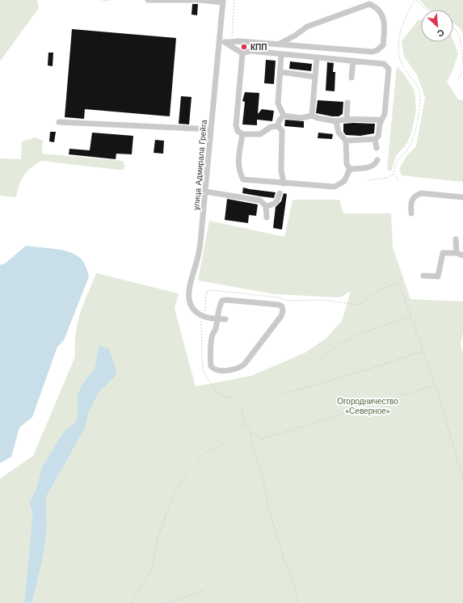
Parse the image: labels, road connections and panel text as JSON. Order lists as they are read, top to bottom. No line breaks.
{"streets":{"street":["улица Адмирала Грейга"]},"parks":["Огородничество «Северное»"],"places":["КПП"],"north":"bottom right"}
